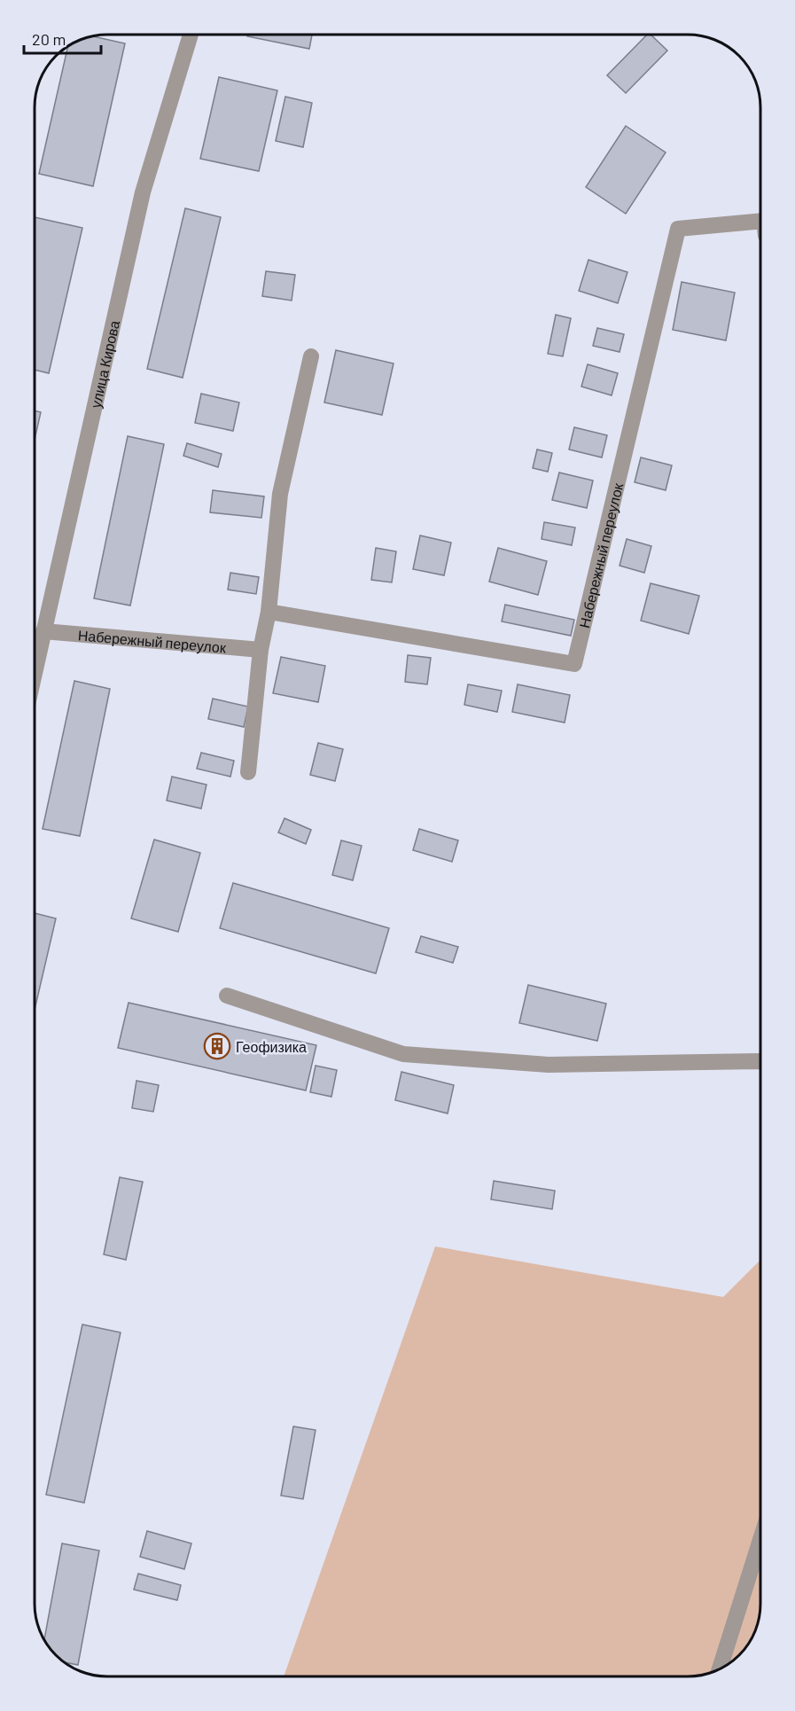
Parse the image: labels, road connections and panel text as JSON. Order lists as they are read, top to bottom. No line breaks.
{"streets":{"street":["улица Кирова","Набережный переулок"]},"crossings":[["улица Кирова","Набережный переулок"]],"places":{"building":["Геофизика"]},"scale_bar":"20 m"}
